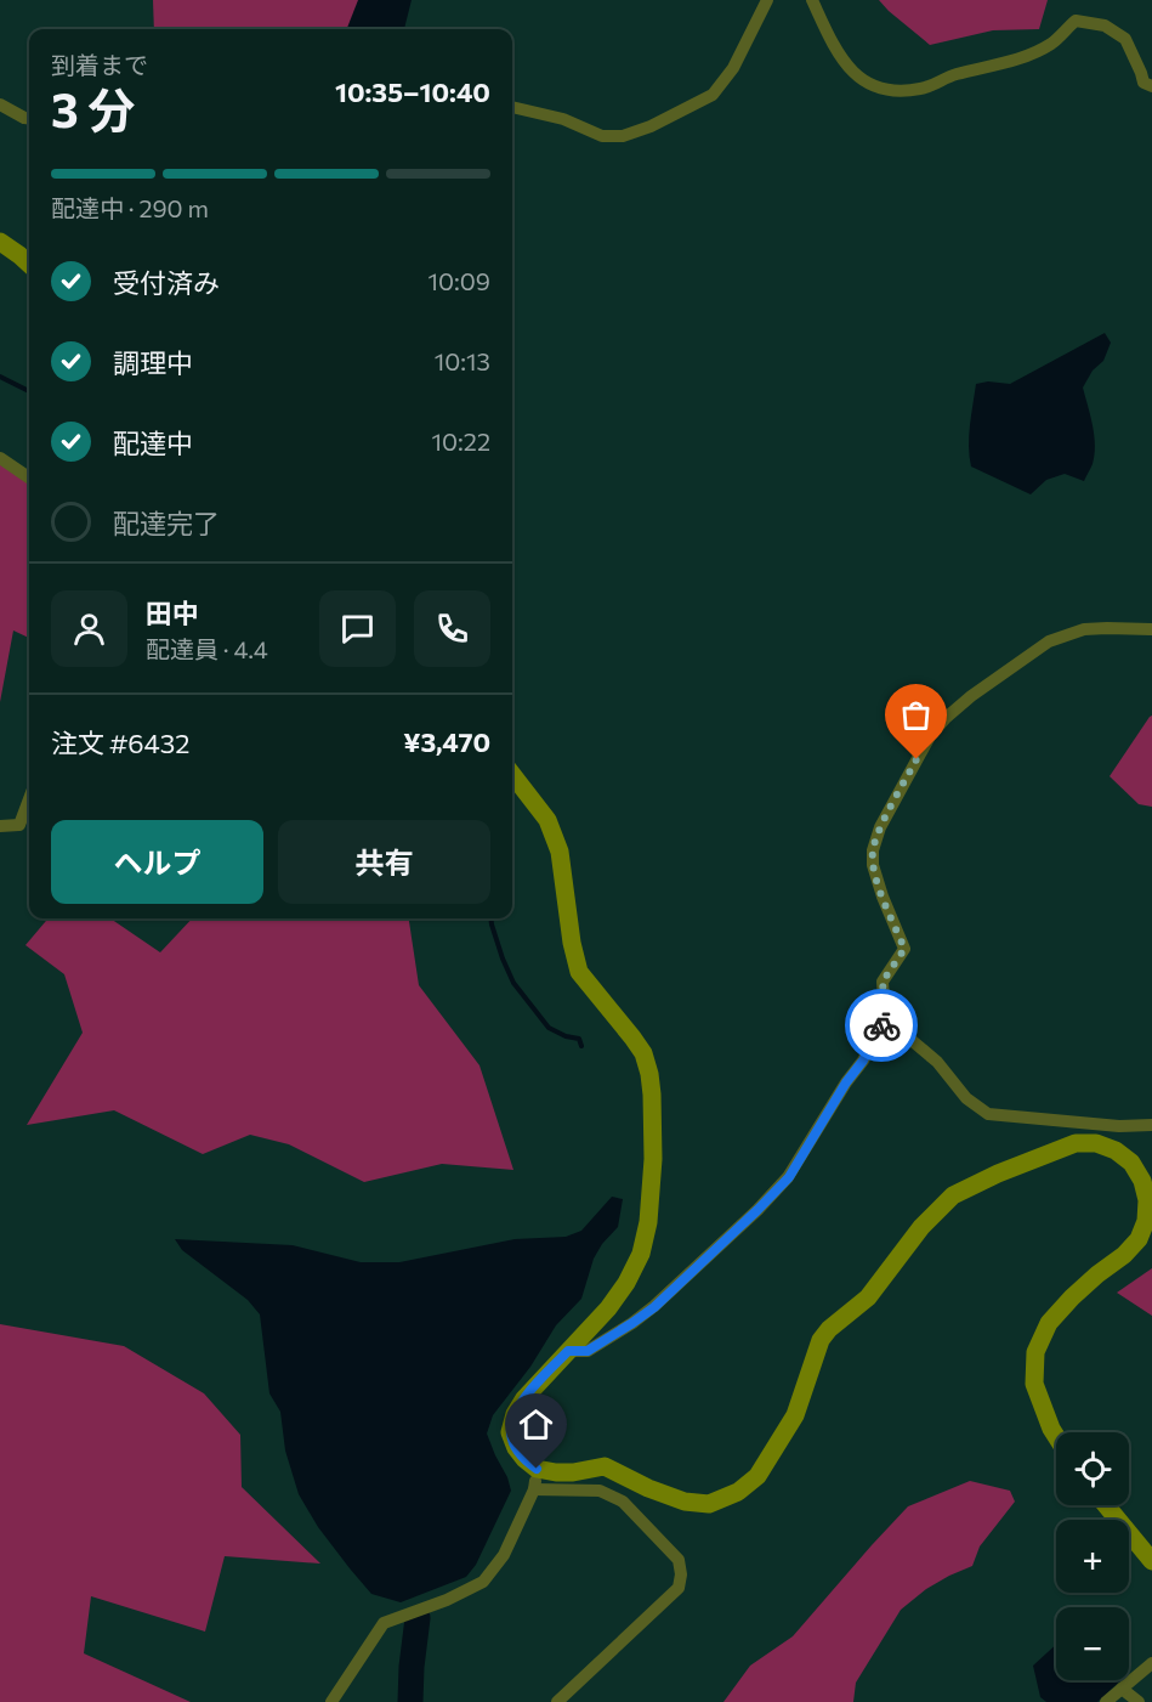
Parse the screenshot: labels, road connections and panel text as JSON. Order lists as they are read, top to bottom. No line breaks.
{"page":{"heading":["3 分","到着まで","10:35–10:40"],"panel":["田中","配達員 · 4.4","注文 #6432","¥3,470"],"bar":"配達中 · 290 m","list":[["受付済み","10:09"],["調理中","10:13"],["配達中","10:22"],"配達完了"],"buttons":["ヘルプ","共有"],"map_buttons":["+","−"]}}
